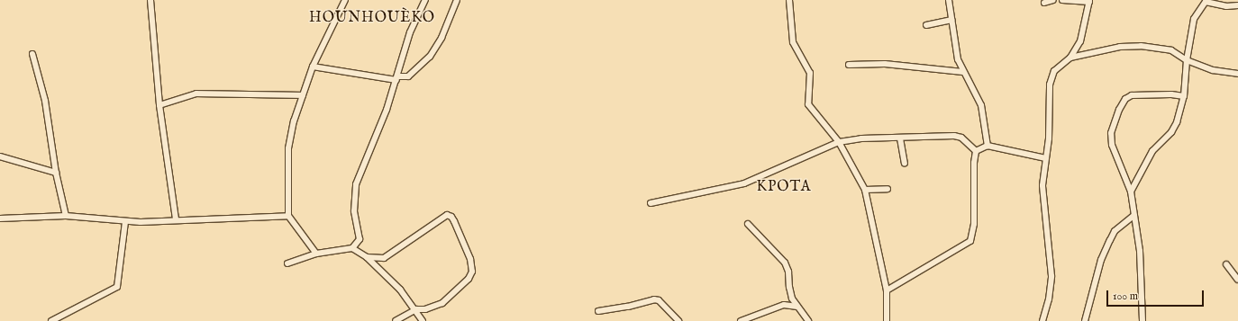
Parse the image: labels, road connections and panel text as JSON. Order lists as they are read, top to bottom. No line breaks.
{"districts":["HOUNHOUÈKO","KPOTA"],"scale_bar":"100 m"}
